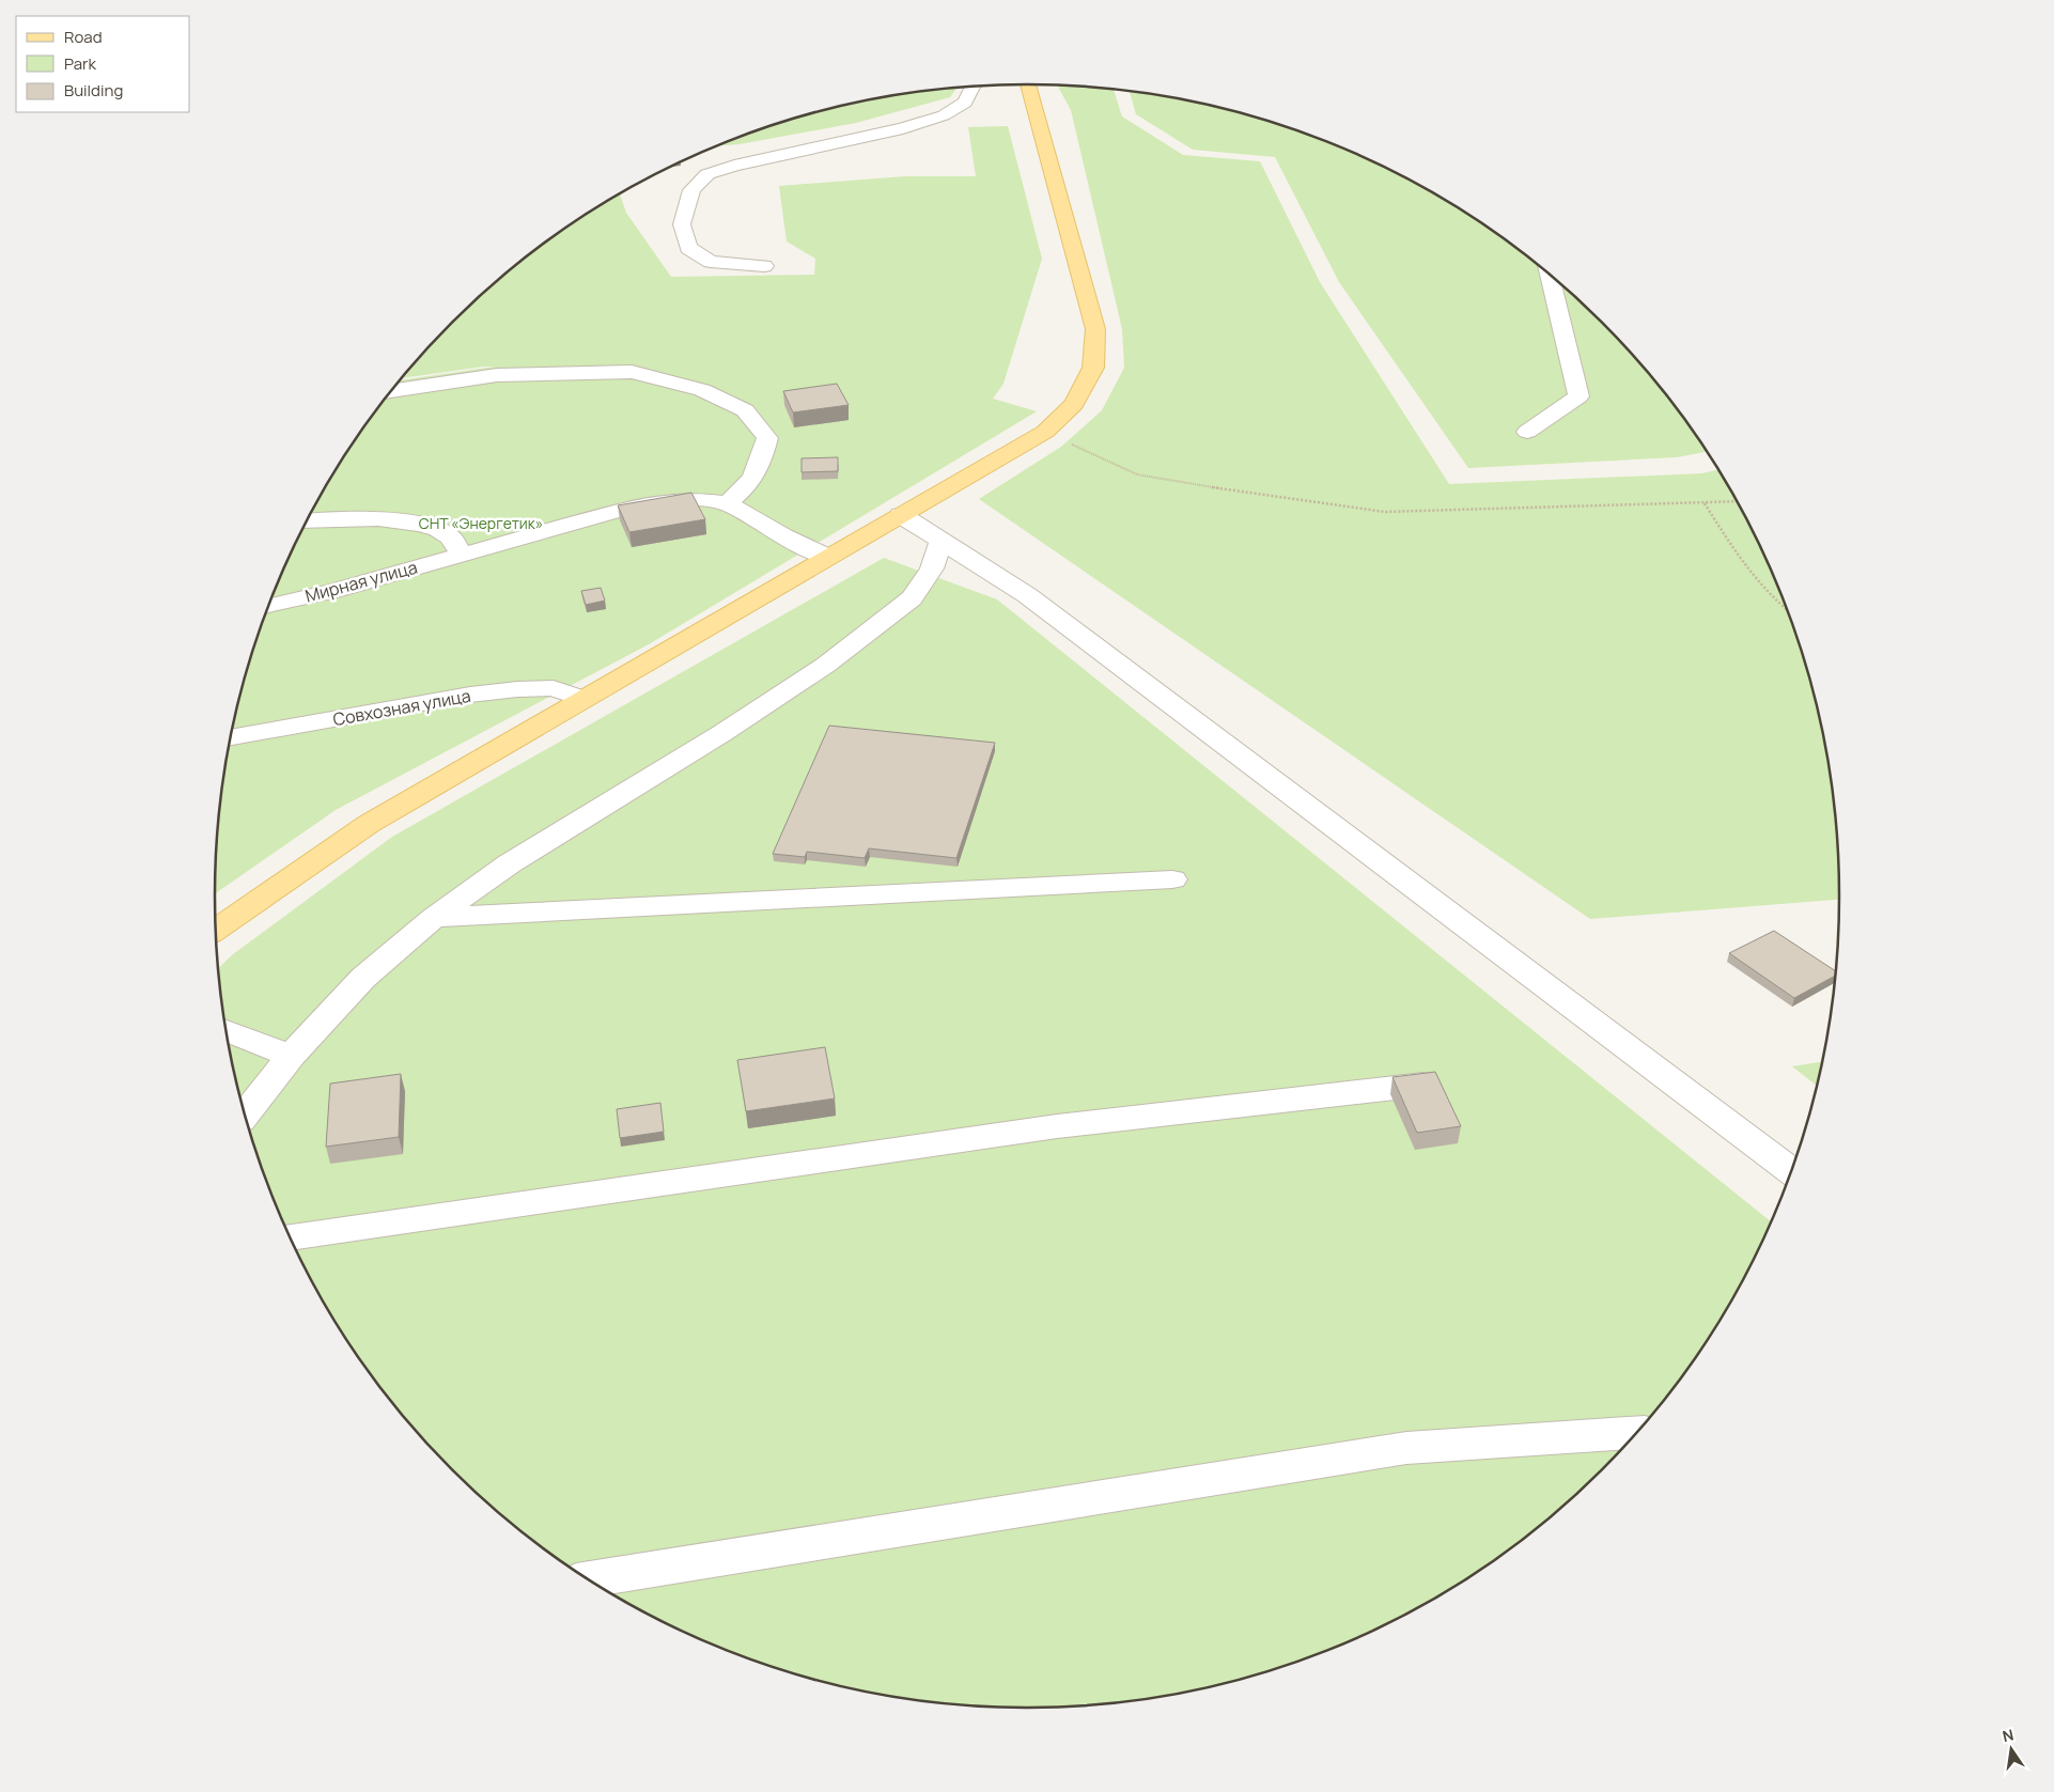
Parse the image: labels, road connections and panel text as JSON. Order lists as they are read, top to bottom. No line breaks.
{"streets":{"street":["Мирная улица","Совхозная улица"]},"parks":["СНТ «Энергетик»"],"legend":["Road","Park","Building"],"north":"top"}
